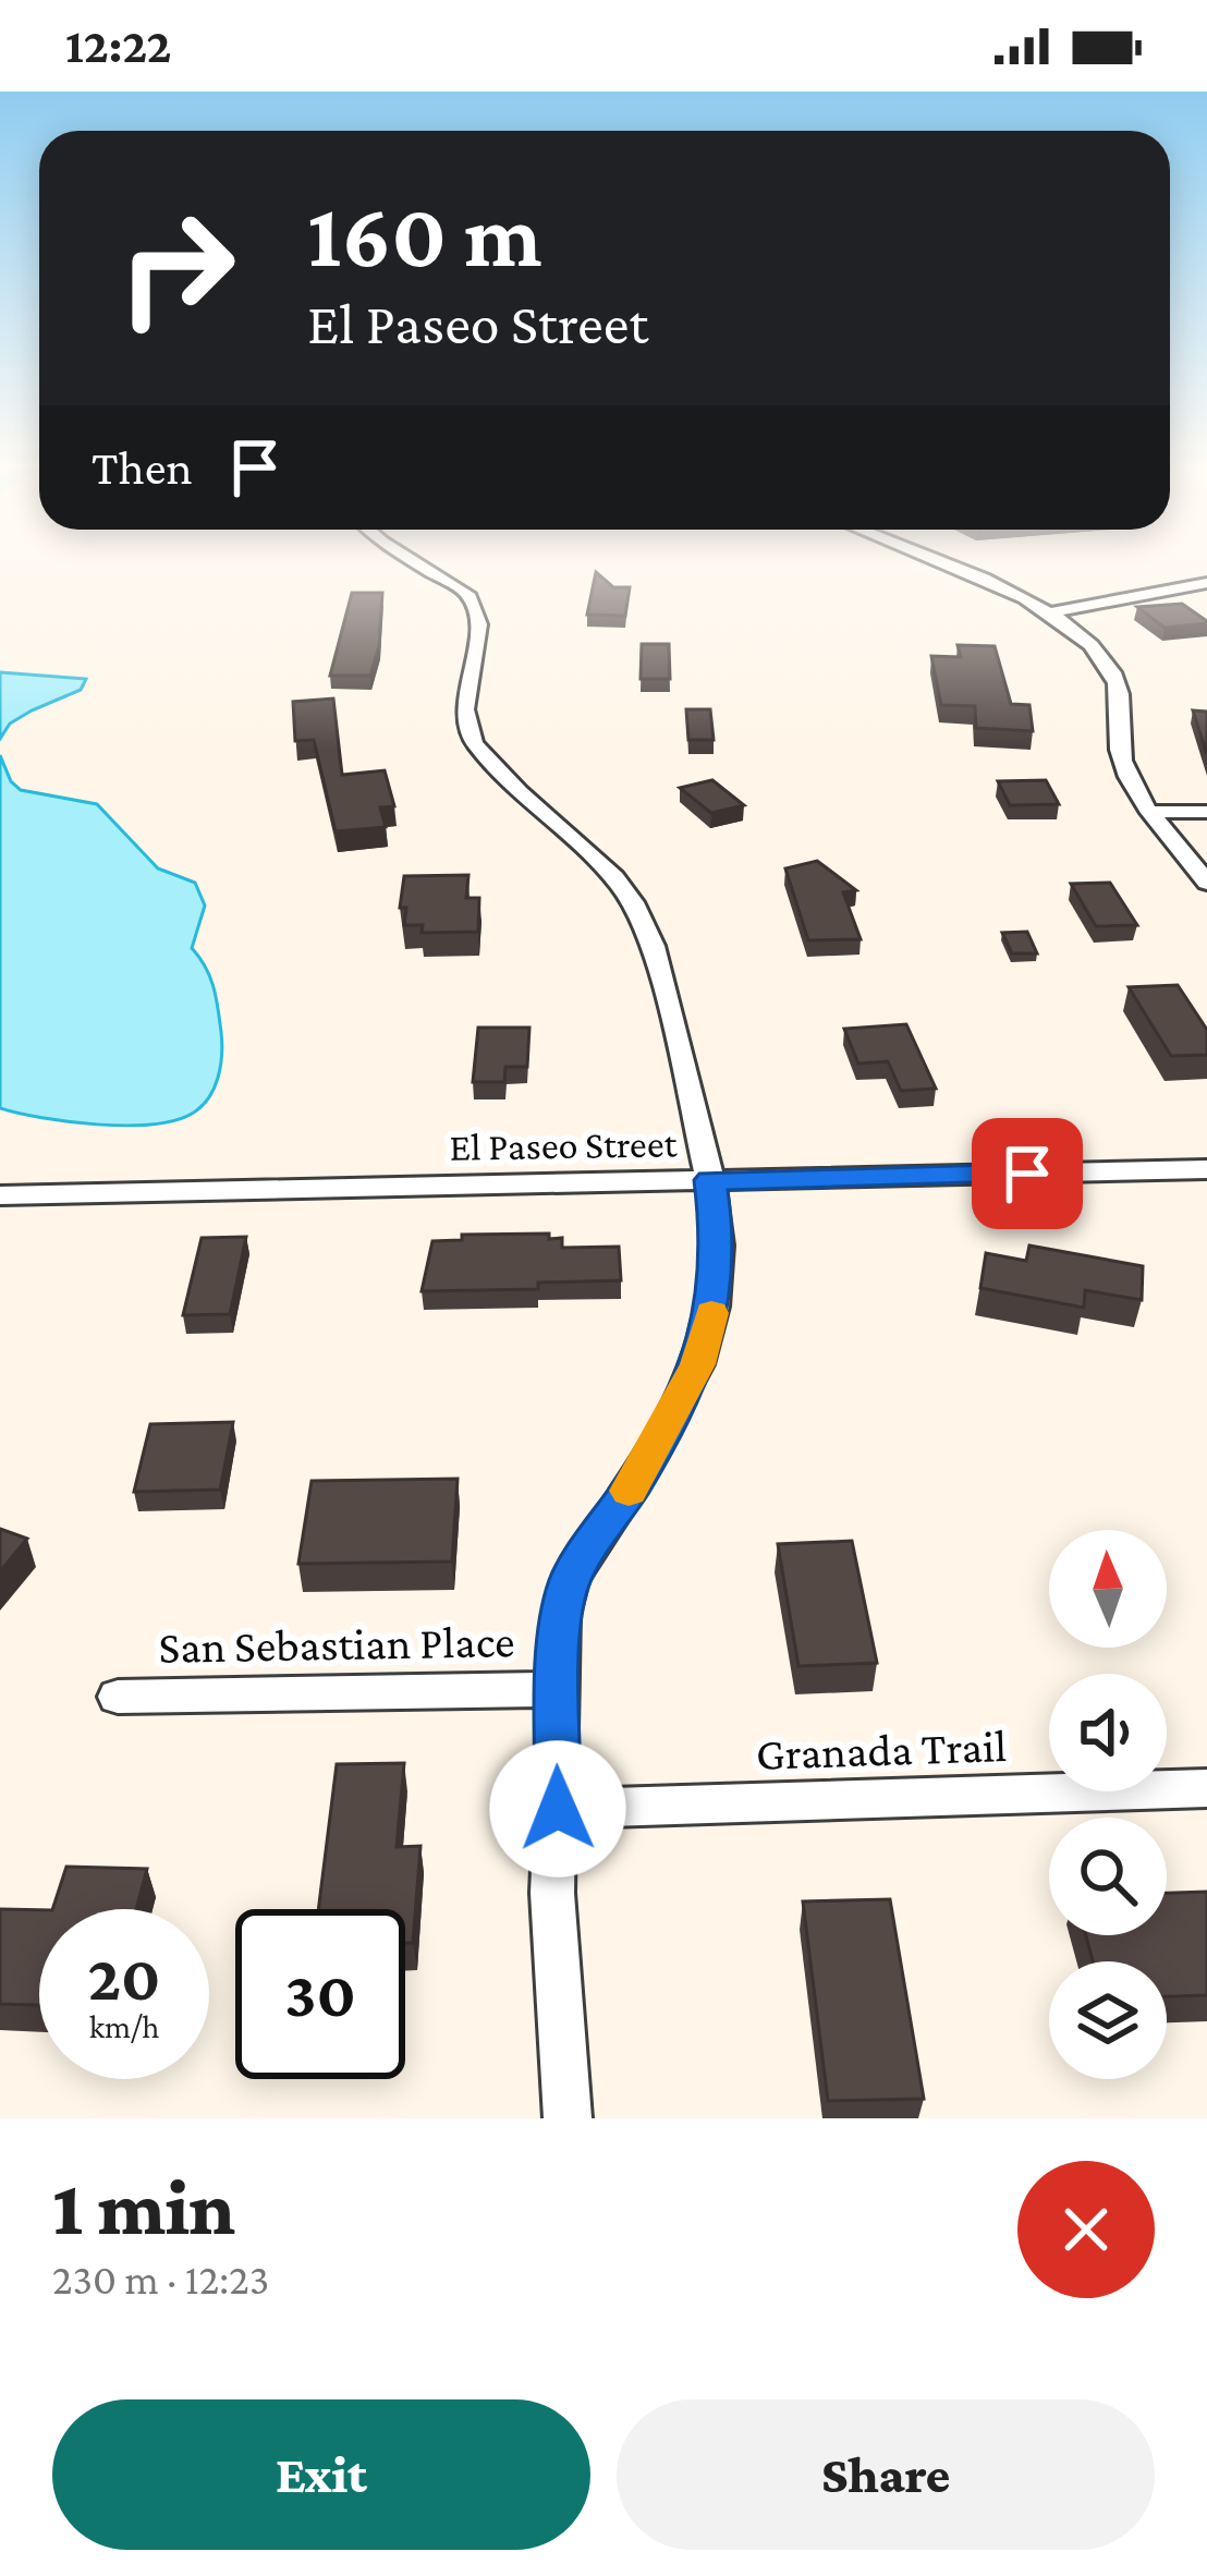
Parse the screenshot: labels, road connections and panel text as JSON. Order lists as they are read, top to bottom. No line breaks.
{"streets":{"street":["El Paseo Street","San Sebastian Place","Granada Trail"]},"north":"top","page":{"status":"12:22","turn":["160 m","El Paseo Street"],"then":"Then","speed":"20 km/h","limit":"30","heading":["1 min","230 m · 12:23"],"buttons":["Exit","Share"]}}
